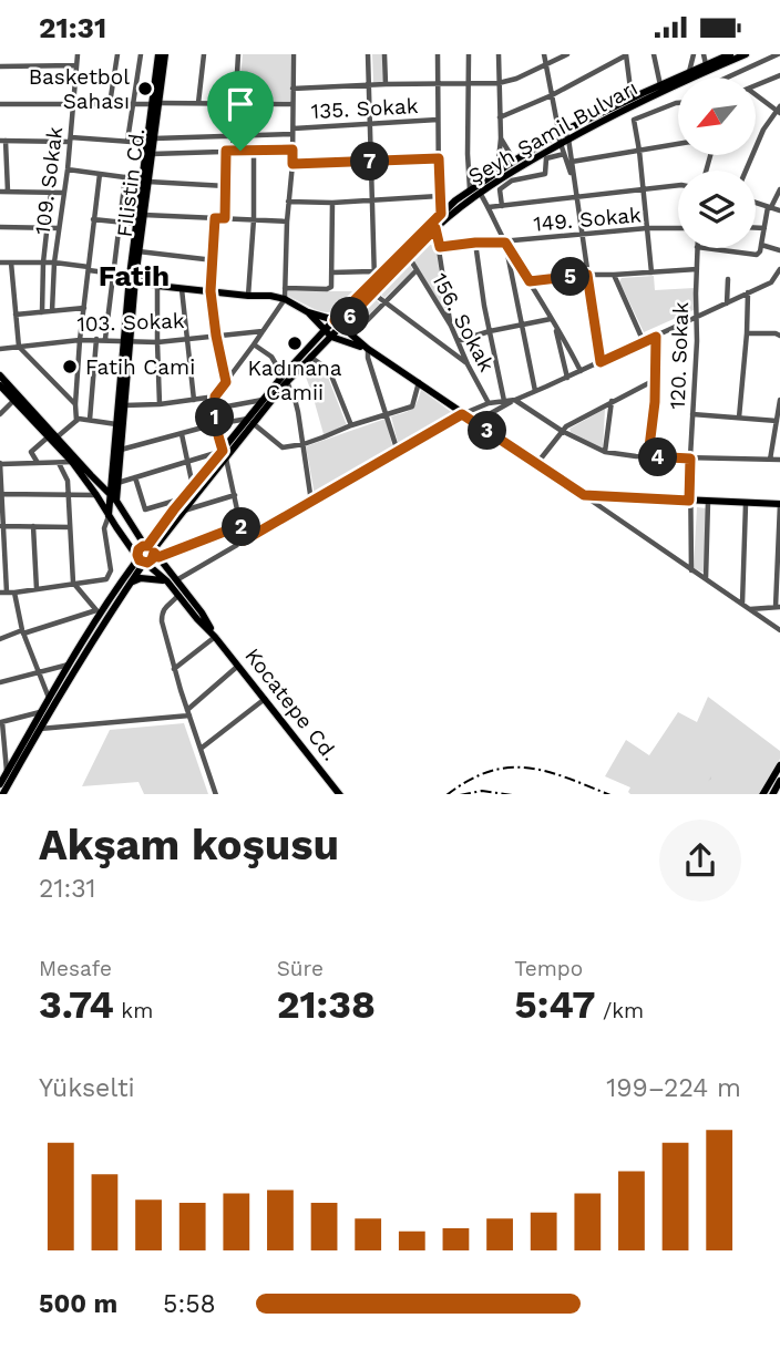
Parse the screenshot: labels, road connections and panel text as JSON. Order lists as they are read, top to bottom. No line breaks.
{"streets":{"main road":["Şeyh Şamil Bulvarı","Filistin Cd.","Kocatepe Cd."],"street":["135. Sokak","109. Sokak","149. Sokak","103. Sokak","156. Sokak","120. Sokak"]},"crossings":[["135. Sokak","109. Sokak"],["135. Sokak","Filistin Cd."],["Şeyh Şamil Bulvarı","156. Sokak"],["Şeyh Şamil Bulvarı","Kocatepe Cd."],["Filistin Cd.","103. Sokak"],["Filistin Cd.","Kocatepe Cd."]],"districts":["Fatih"],"places":["Basketbol Sahası","Kadınana Camii","Fatih Cami"],"north":"bottom left","page":{"status":"21:31","pins":["7","5","6","1","3","4","2"],"heading":["Akşam koşusu","21:31"],"stats":[["Mesafe","3.74 km"],["Süre","21:38"],["Tempo","5:47 /km"]],"chart":["Yükselti","199–224 m"],"list":[{"name":"500 m","note":"5:58"}]}}
